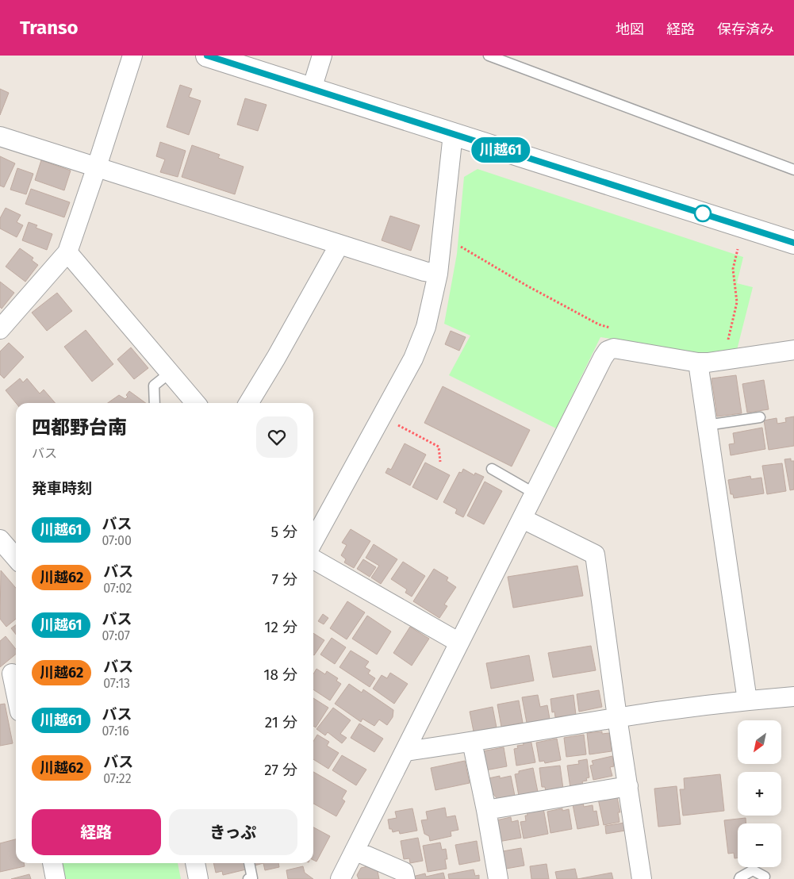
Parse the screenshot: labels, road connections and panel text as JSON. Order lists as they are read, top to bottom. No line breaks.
{"lines":["bus line 川越61"],"north":"bottom left","page":{"header":"Transo","nav":["地図","経路","保存済み"],"on_map":"川越61","heading":[["四都野台南","バス"],"発車時刻"],"list":[{"mark":"川越61","name":"バス","note":"07:00","value":"5 分"},{"mark":"川越62","name":"バス","note":"07:02","value":"7 分"},{"mark":"川越61","name":"バス","note":"07:07","value":"12 分"},{"mark":"川越62","name":"バス","note":"07:13","value":"18 分"},{"mark":"川越61","name":"バス","note":"07:16","value":"21 分"},{"mark":"川越62","name":"バス","note":"07:22","value":"27 分"}],"map_buttons":["+","−"],"buttons":["経路","きっぷ"]}}
